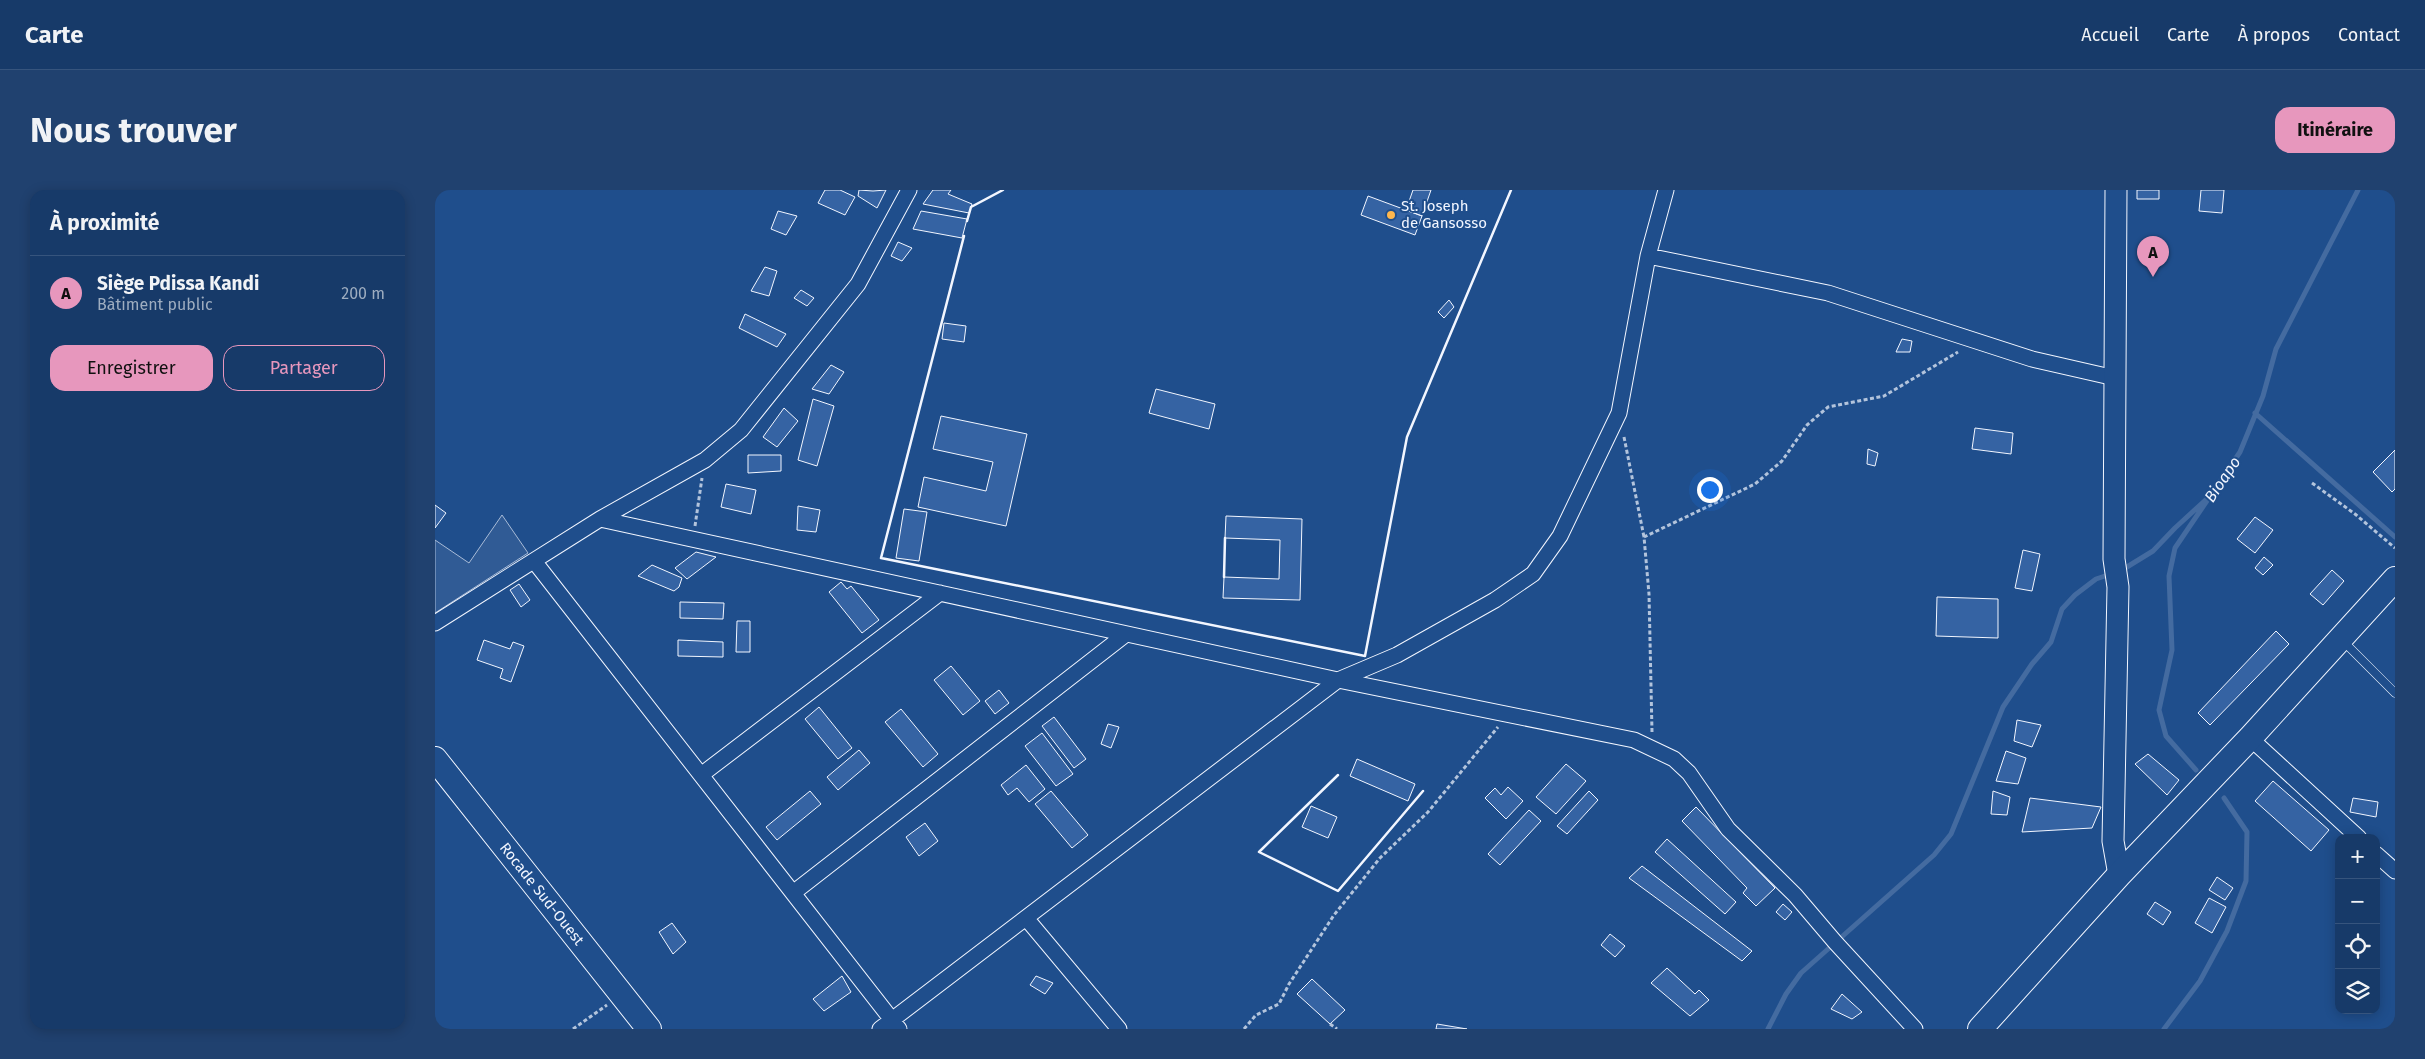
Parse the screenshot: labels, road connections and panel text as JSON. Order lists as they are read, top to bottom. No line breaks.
{"streets":{"main road":["Rocade Sud-Ouest"]},"water":["Bioapo"],"places":["St. Joseph de Gansosso"],"page":{"header":"Carte","nav":["Accueil","Carte","À propos","Contact"],"buttons":["Itinéraire",["Enregistrer","Partager"]],"title":"Nous trouver","heading":"À proximité","pins":"A","list":[{"mark":"A","name":"Siège Pdissa Kandi","note":"Bâtiment public","value":"200 m"}],"map_buttons":["+","−"]}}
